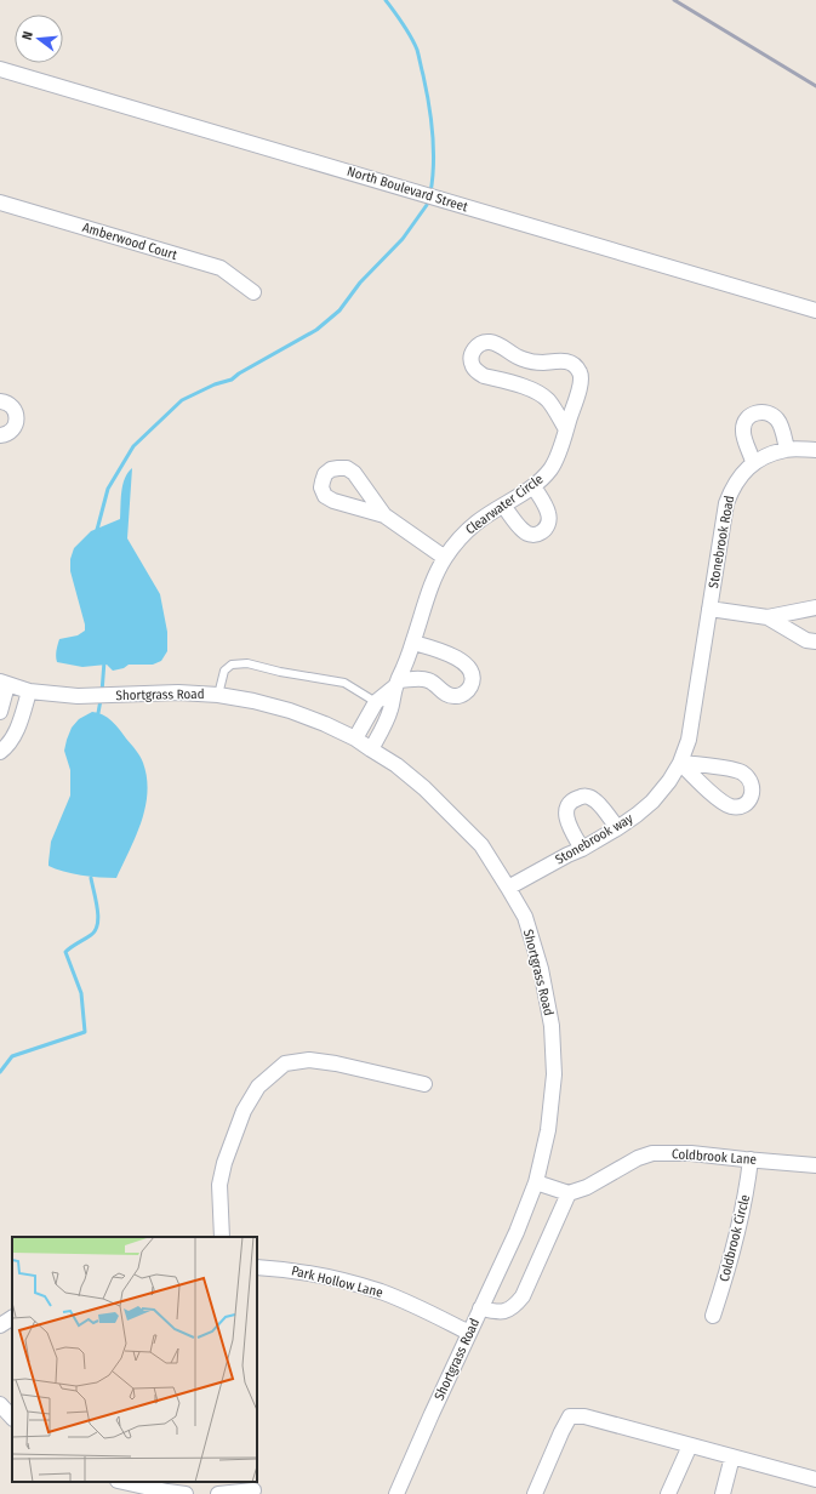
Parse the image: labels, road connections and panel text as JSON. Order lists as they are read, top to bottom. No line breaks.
{"streets":{"street":["North Boulevard Street","Amberwood Court","Clearwater Circle","Stonebrook Road","Shortgrass Road","Stonebrook way","Coldbrook Lane","Coldbrook Circle","Park Hollow Lane"]},"crossings":[["Clearwater Circle","Shortgrass Road"],["Stonebrook Road","Stonebrook way"],["Shortgrass Road","Stonebrook way"],["Shortgrass Road","Park Hollow Lane"],["Coldbrook Lane","Coldbrook Circle"]],"north":"left"}
